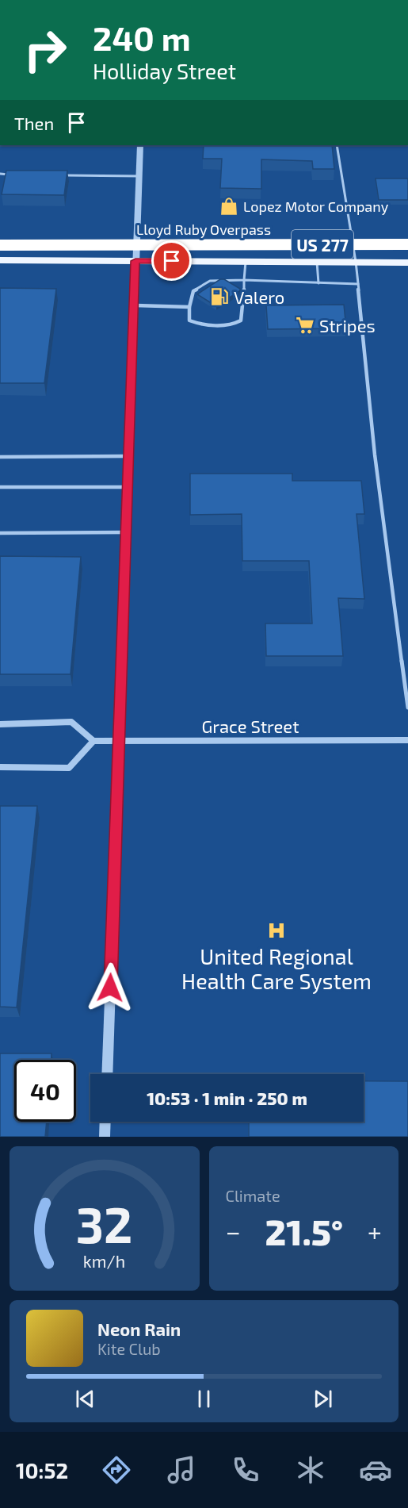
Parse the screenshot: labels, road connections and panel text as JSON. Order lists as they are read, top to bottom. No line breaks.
{"streets":{"highway":["Lloyd Ruby Overpass","US 277"],"street":["Grace Street"]},"places":{"shop":["Lopez Motor Company"],"fuel station":["Valero"],"supermarket":["Stripes"],"hospital":["United Regional Health Care System"]},"page":{"turn":["240 m","Holliday Street"],"then":"Then","limit":"40","trip":"10:53 · 1 min · 250 m","tile":"Climate","heat":["−","21.5°","+"],"song":["Neon Rain","Kite Club"],"tabs":"10:52","gauge":["32","km/h"]}}
